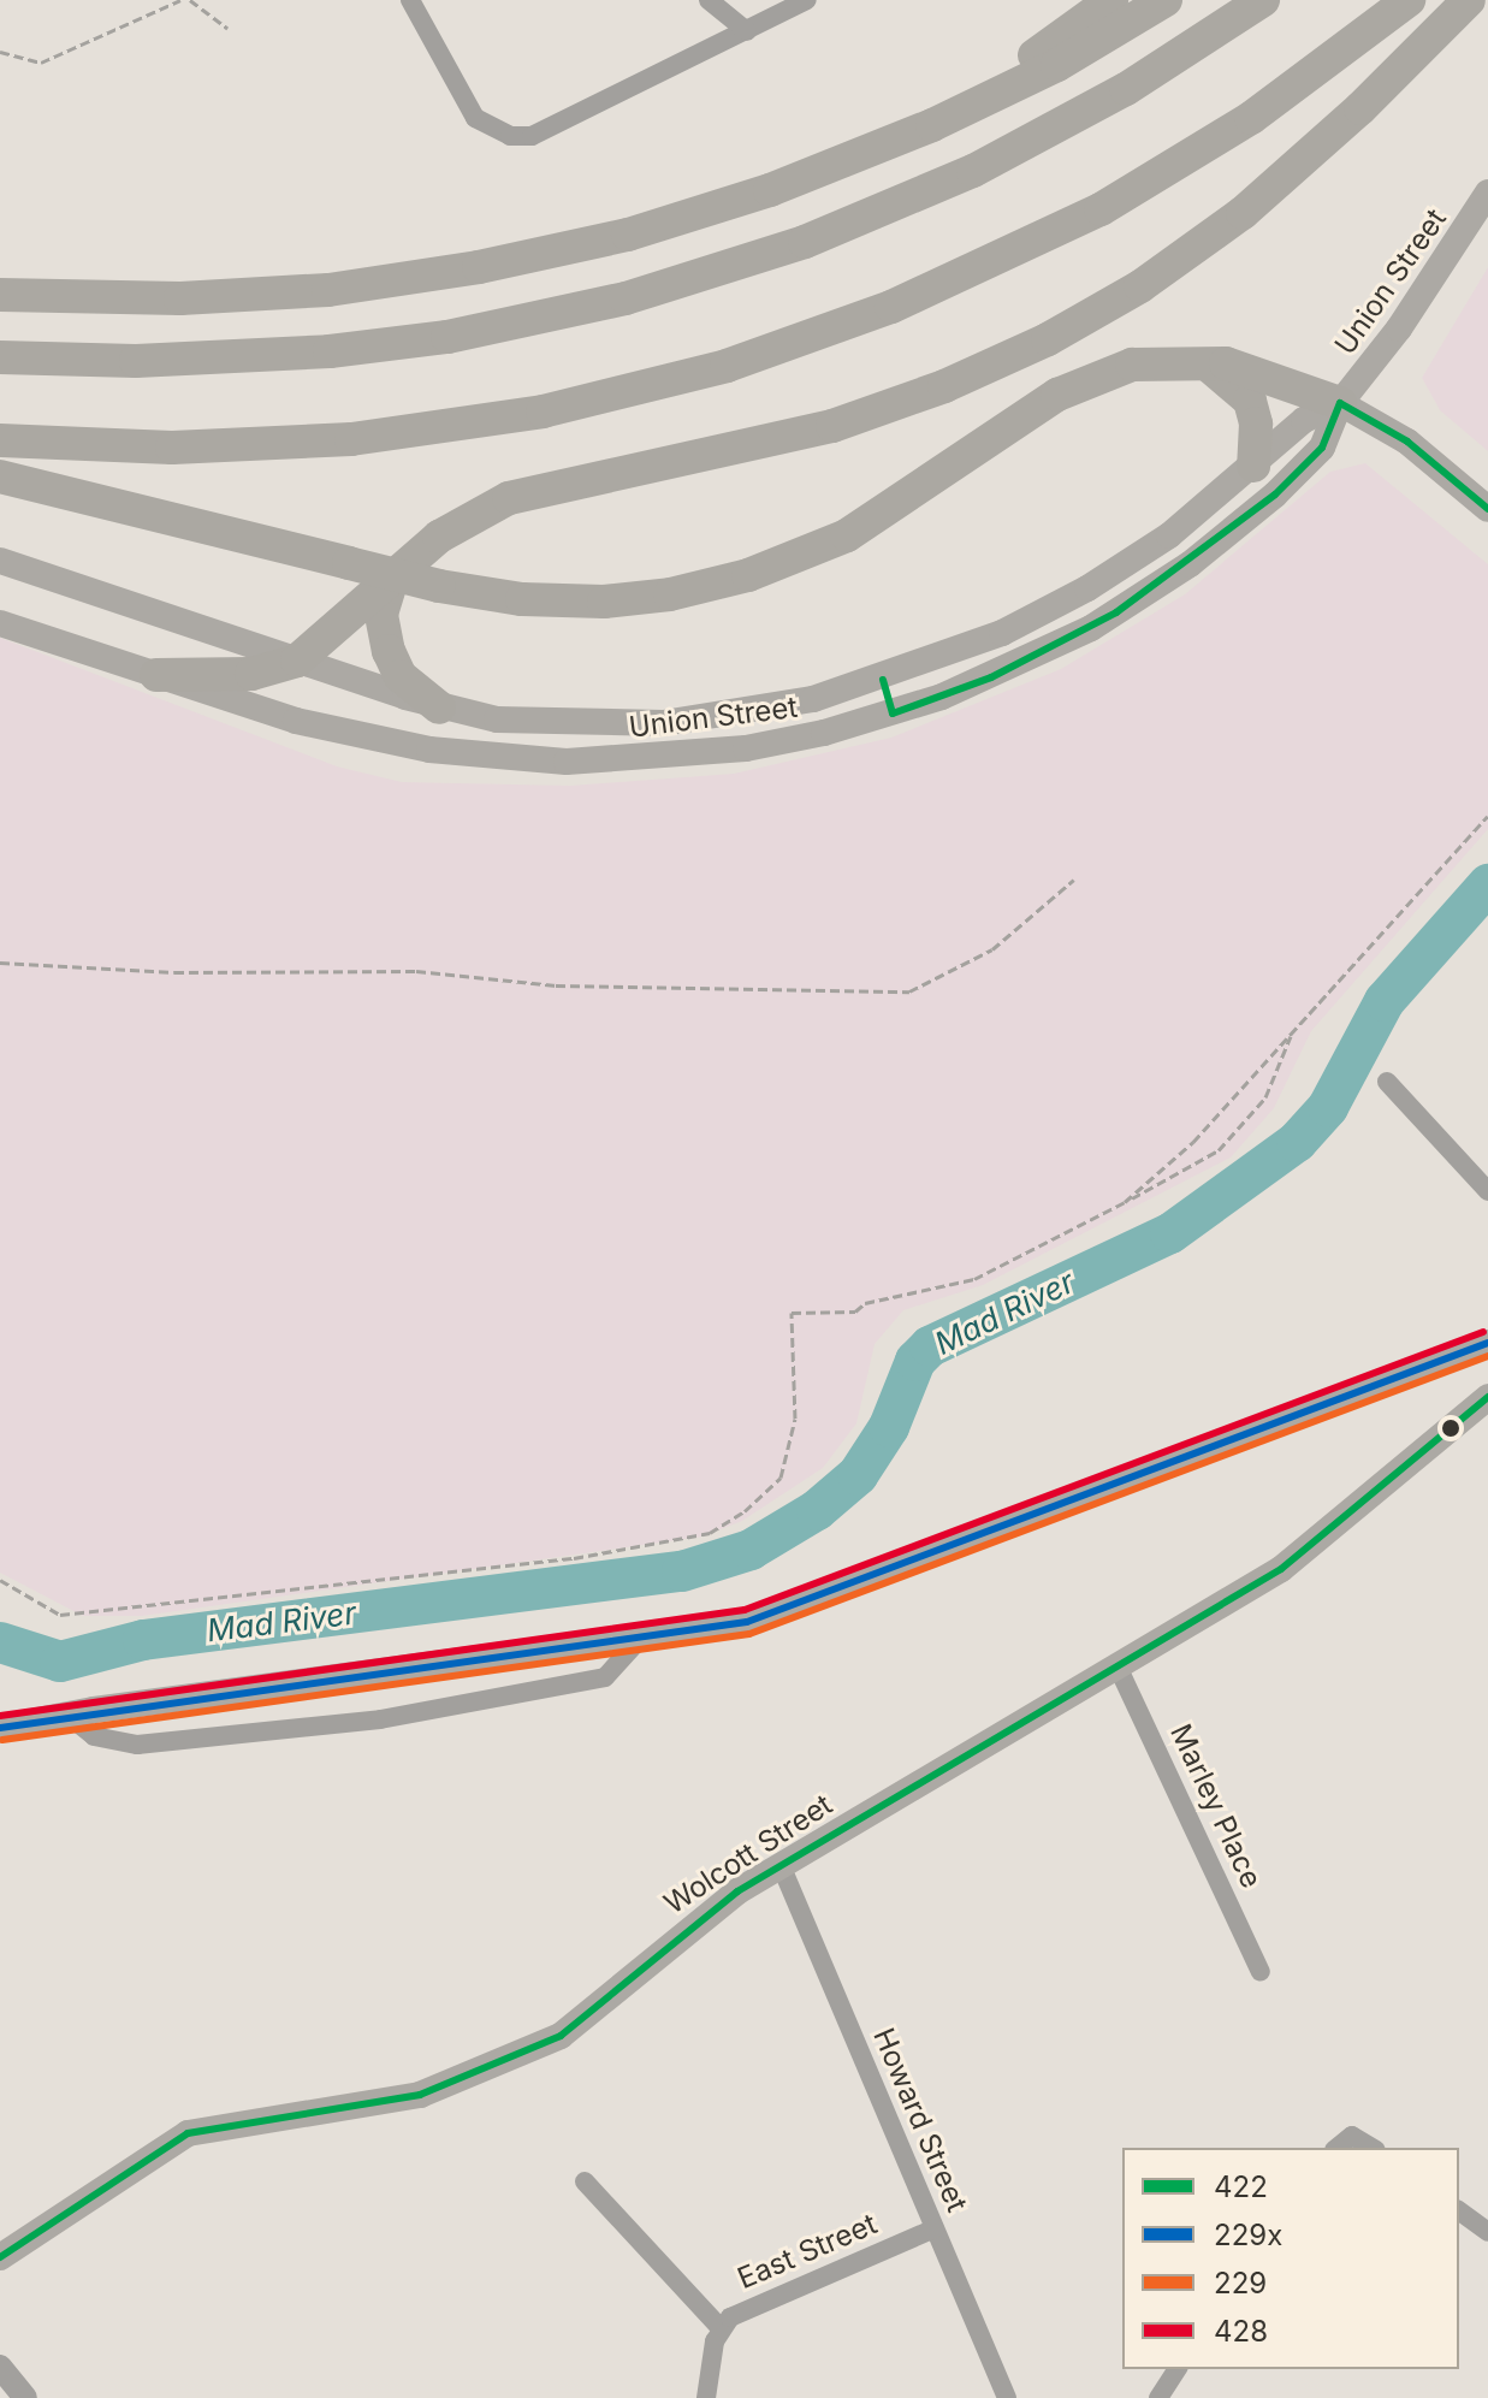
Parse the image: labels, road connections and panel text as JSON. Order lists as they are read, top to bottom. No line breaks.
{"streets":{"main road":["Union Street","Wolcott Street"],"street":["Marley Place","Howard Street","East Street"]},"crossings":[["Marley Place","Wolcott Street"],["Wolcott Street","Howard Street"],["Howard Street","East Street"]],"water":["Mad River"],"lines":["transit line 422","transit line 428","transit line 229x","transit line 229"],"legend":["422","229x","229","428"]}
